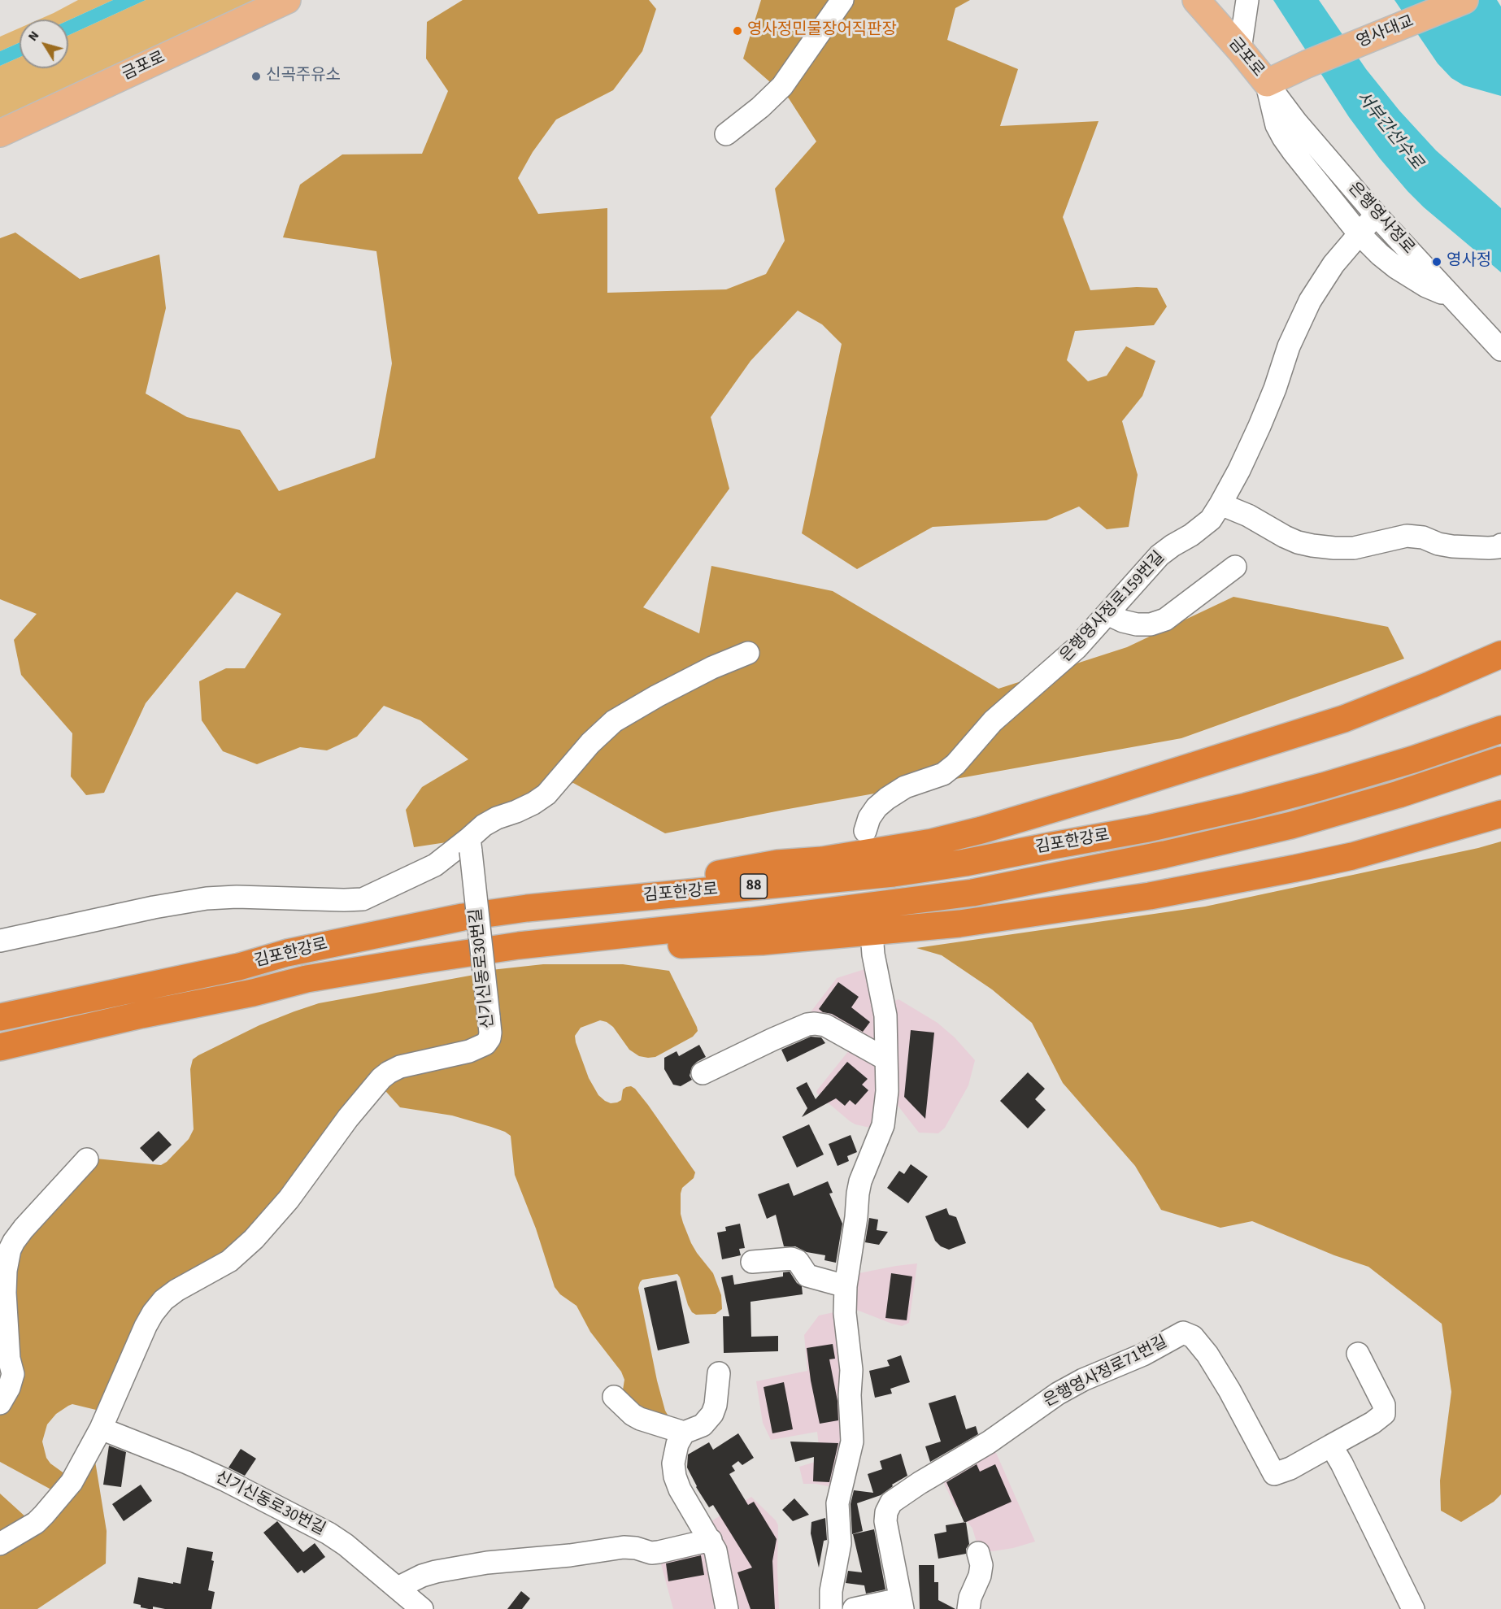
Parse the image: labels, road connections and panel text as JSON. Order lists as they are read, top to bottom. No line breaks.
{"streets":{"highway":["김포한강로","88"],"main road":["영사대교","금포로"],"street":["은행영사정로","은행영사정로159번길","신기신동로30번길","은행영사정로71번길"]},"crossings":[["영사대교","금포로"],["금포로","은행영사정로"],["은행영사정로","은행영사정로159번길"]],"water":["서부간선수로"],"places":["영사정민물장어직판장","신곡주유소","영사정"],"north":"top left"}
